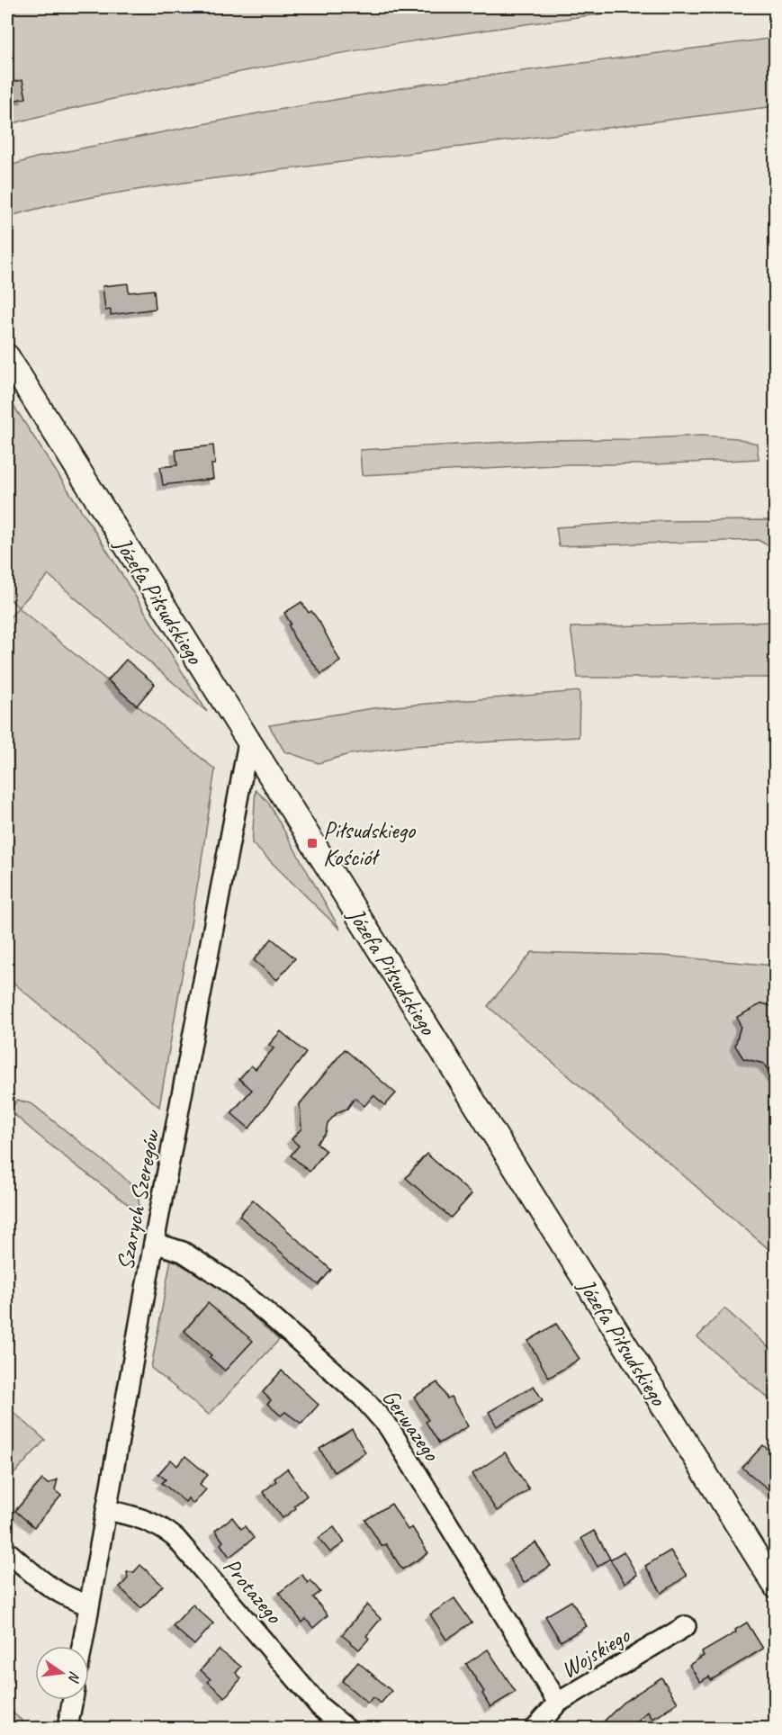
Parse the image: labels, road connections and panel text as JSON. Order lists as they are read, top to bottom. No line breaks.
{"streets":{"street":["Józefa Piłsudskiego","Szarych Szeregów","Gerwazego","Protazego","Wojskiego"]},"crossings":[["Józefa Piłsudskiego","Szarych Szeregów"],["Szarych Szeregów","Gerwazego"],["Szarych Szeregów","Protazego"],["Gerwazego","Wojskiego"]],"places":{"transit":["Piłsudskiego Kościół"]},"north":"right"}
